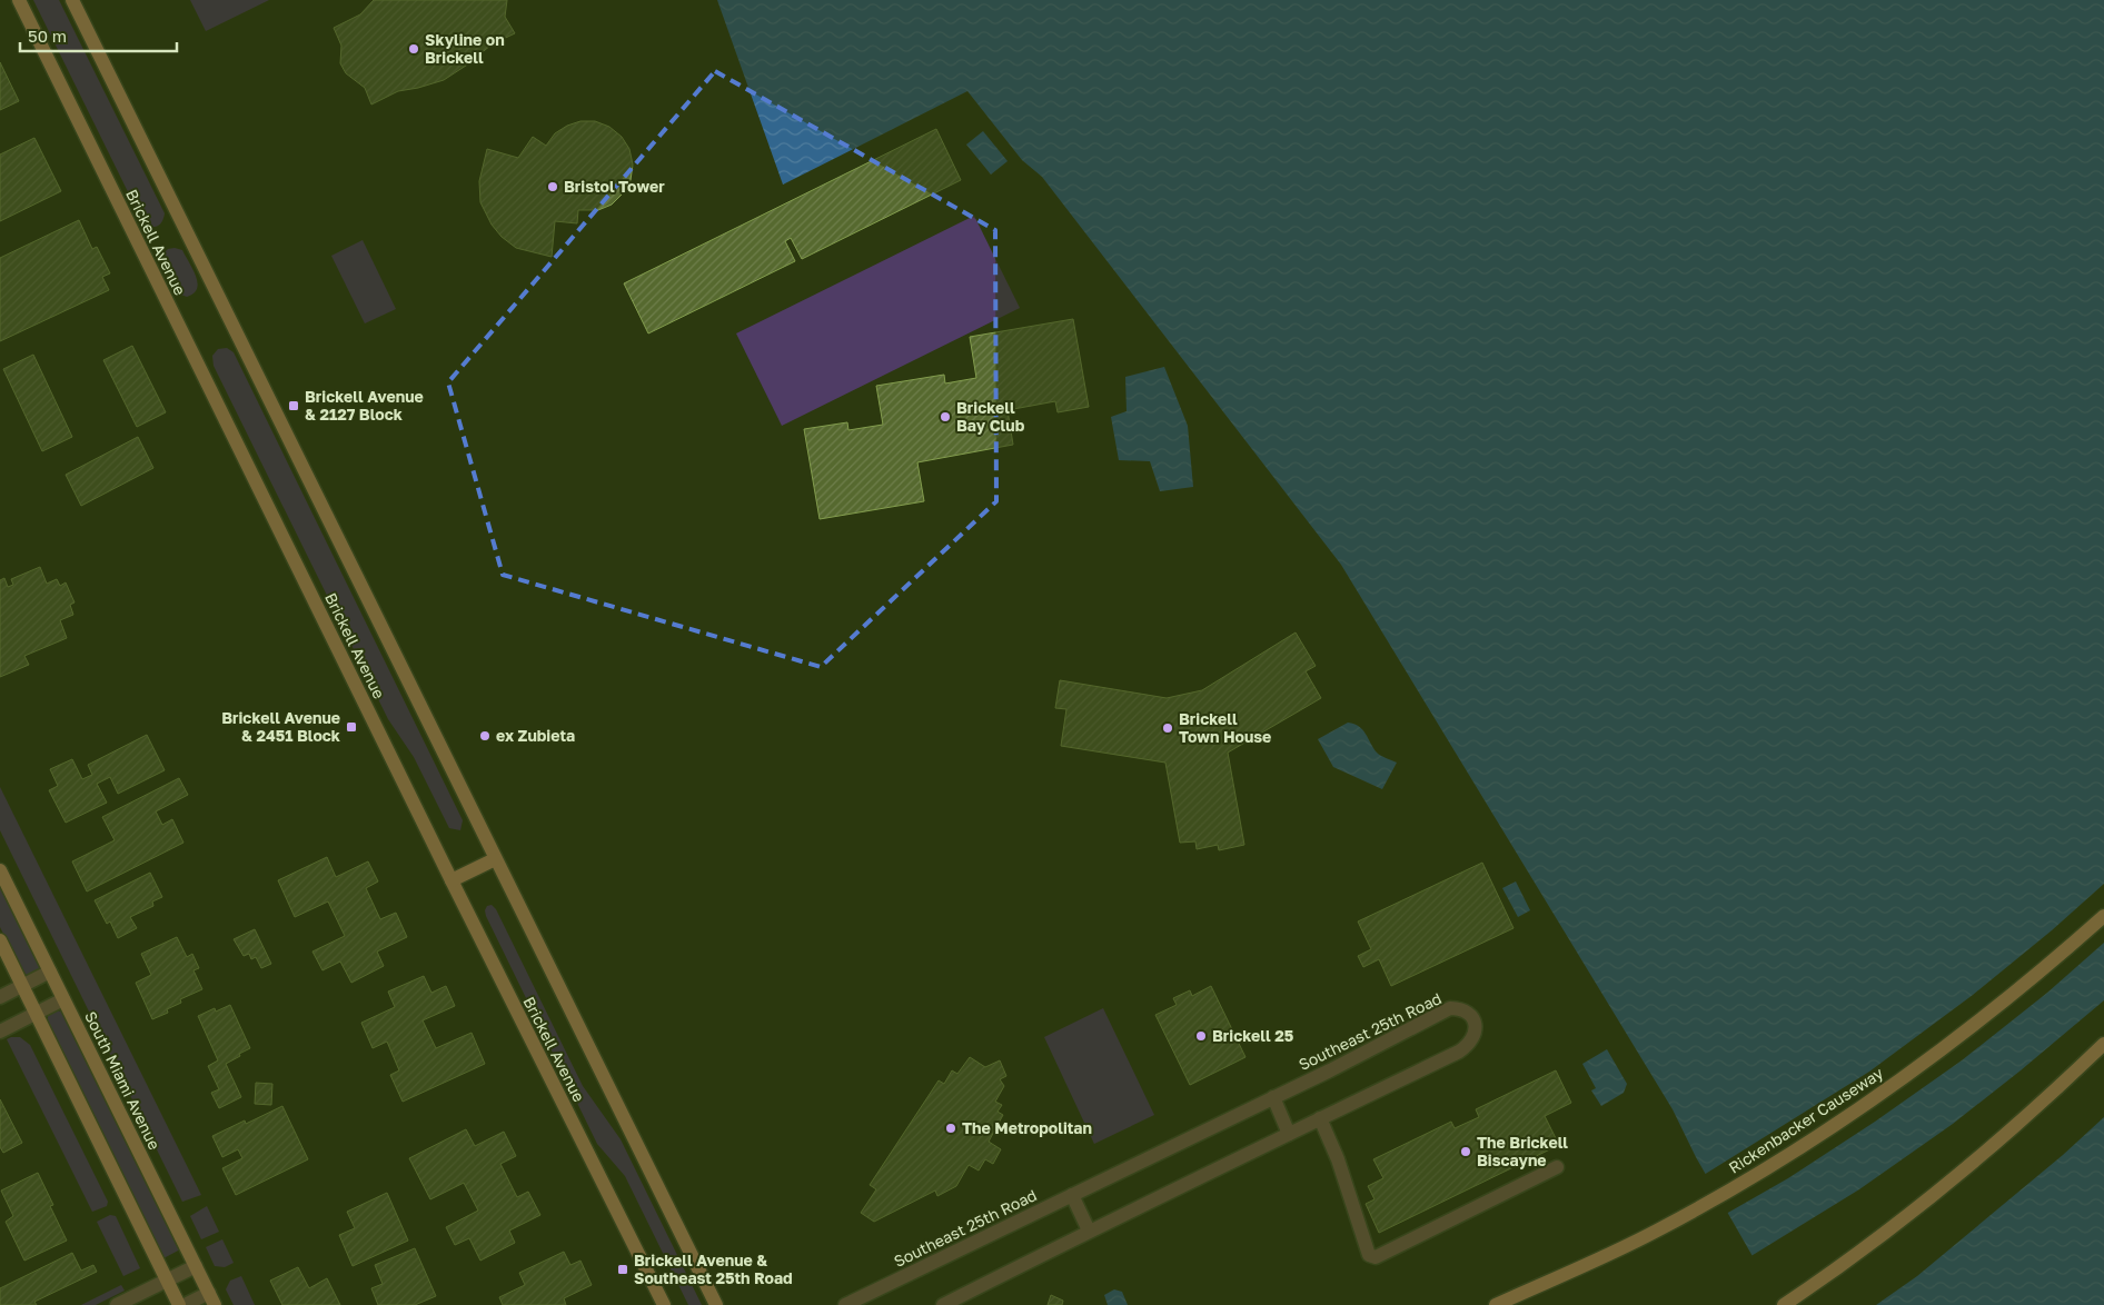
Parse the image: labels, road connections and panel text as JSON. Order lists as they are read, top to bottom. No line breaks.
{"streets":{"main road":["Brickell Avenue","South Miami Avenue","Rickenbacker Causeway"],"street":["Southeast 25th Road"]},"places":{"other":["Skyline on Brickell","Bristol Tower","Brickell Bay Club","Brickell Town House","ex Zubieta","Brickell 25","The Metropolitan","The Brickell Biscayne"],"transit":["Brickell Avenue & 2127 Block","Brickell Avenue & 2451 Block","Brickell Avenue & Southeast 25th Road"]},"scale_bar":"50 m"}
